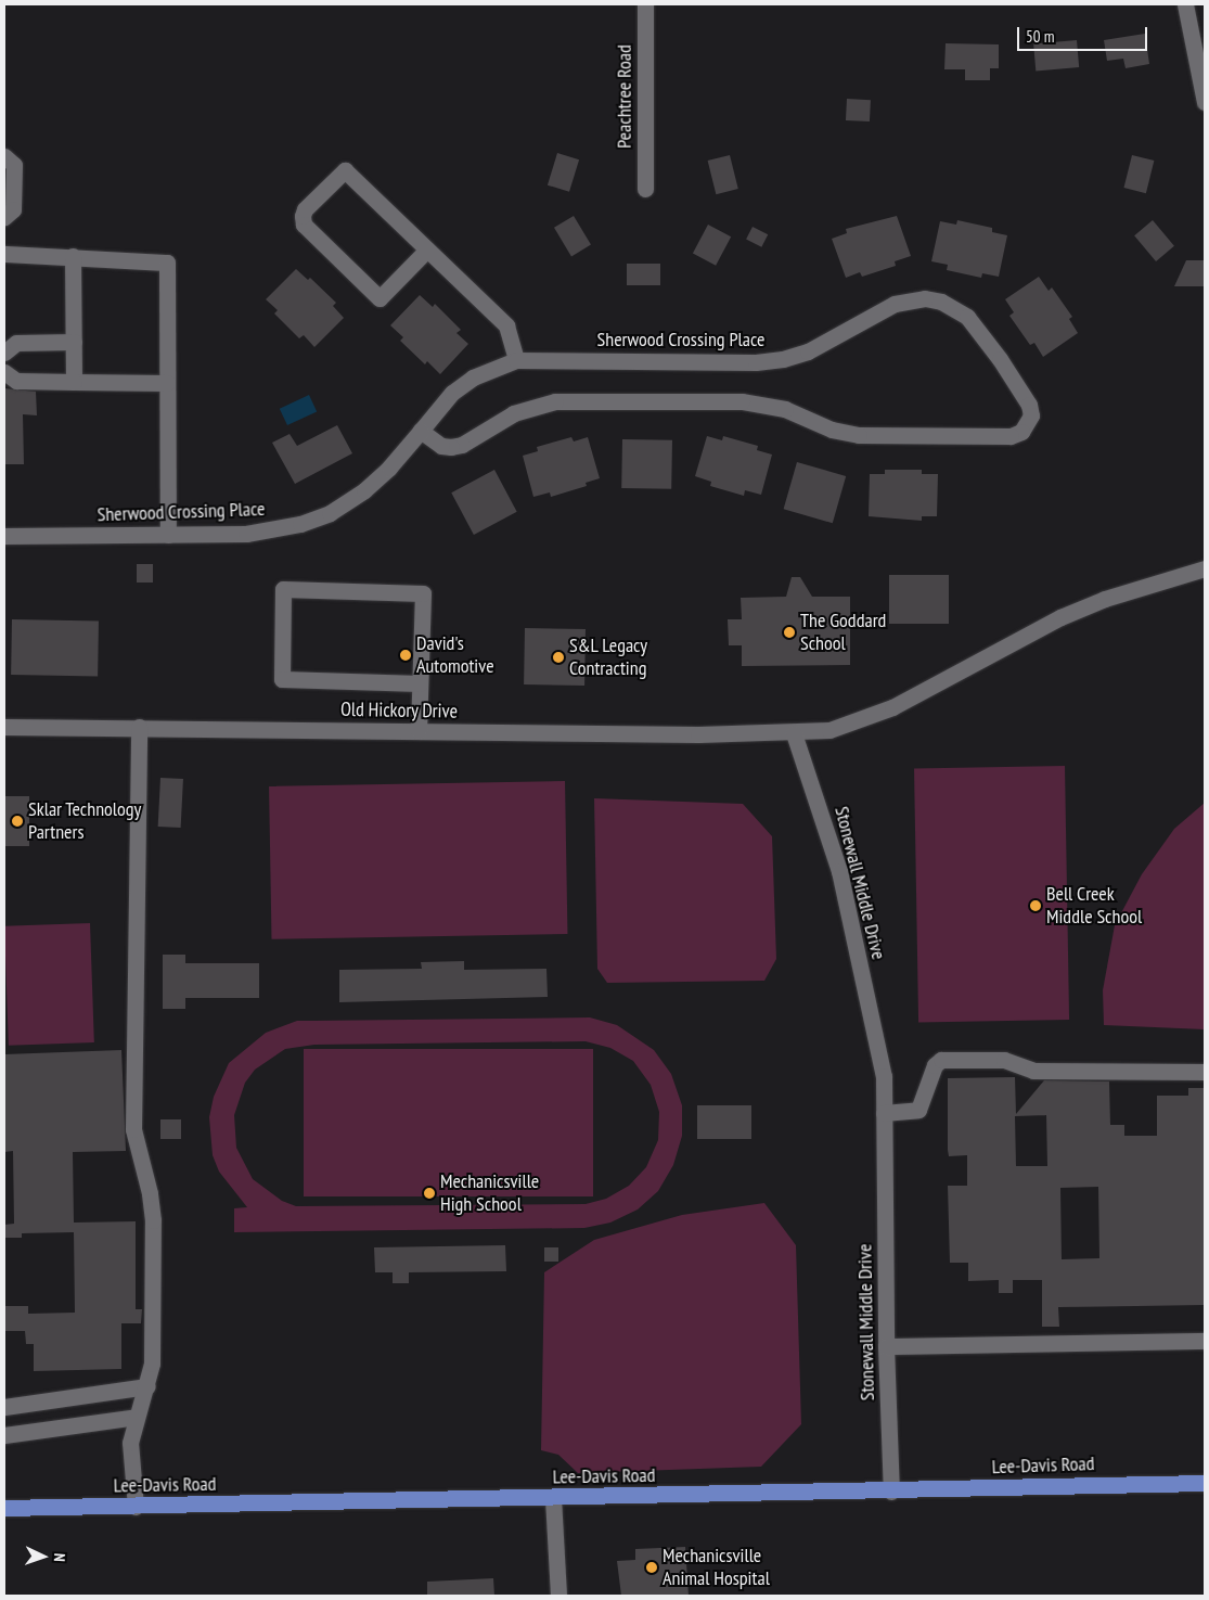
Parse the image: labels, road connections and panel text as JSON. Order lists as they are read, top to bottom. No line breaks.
{"streets":{"main road":["Lee-Davis Road"],"street":["Peachtree Road","Sherwood Crossing Place","Old Hickory Drive","Stonewall Middle Drive"]},"crossings":[["Old Hickory Drive","Stonewall Middle Drive"],["Stonewall Middle Drive","Lee-Davis Road"]],"places":["The Goddard School","David's Automotive","S&L Legacy Contracting","Sklar Technology Partners","Bell Creek Middle School","Mechanicsville High School","Mechanicsville Animal Hospital"],"scale_bar":"50 m","north":"right"}
